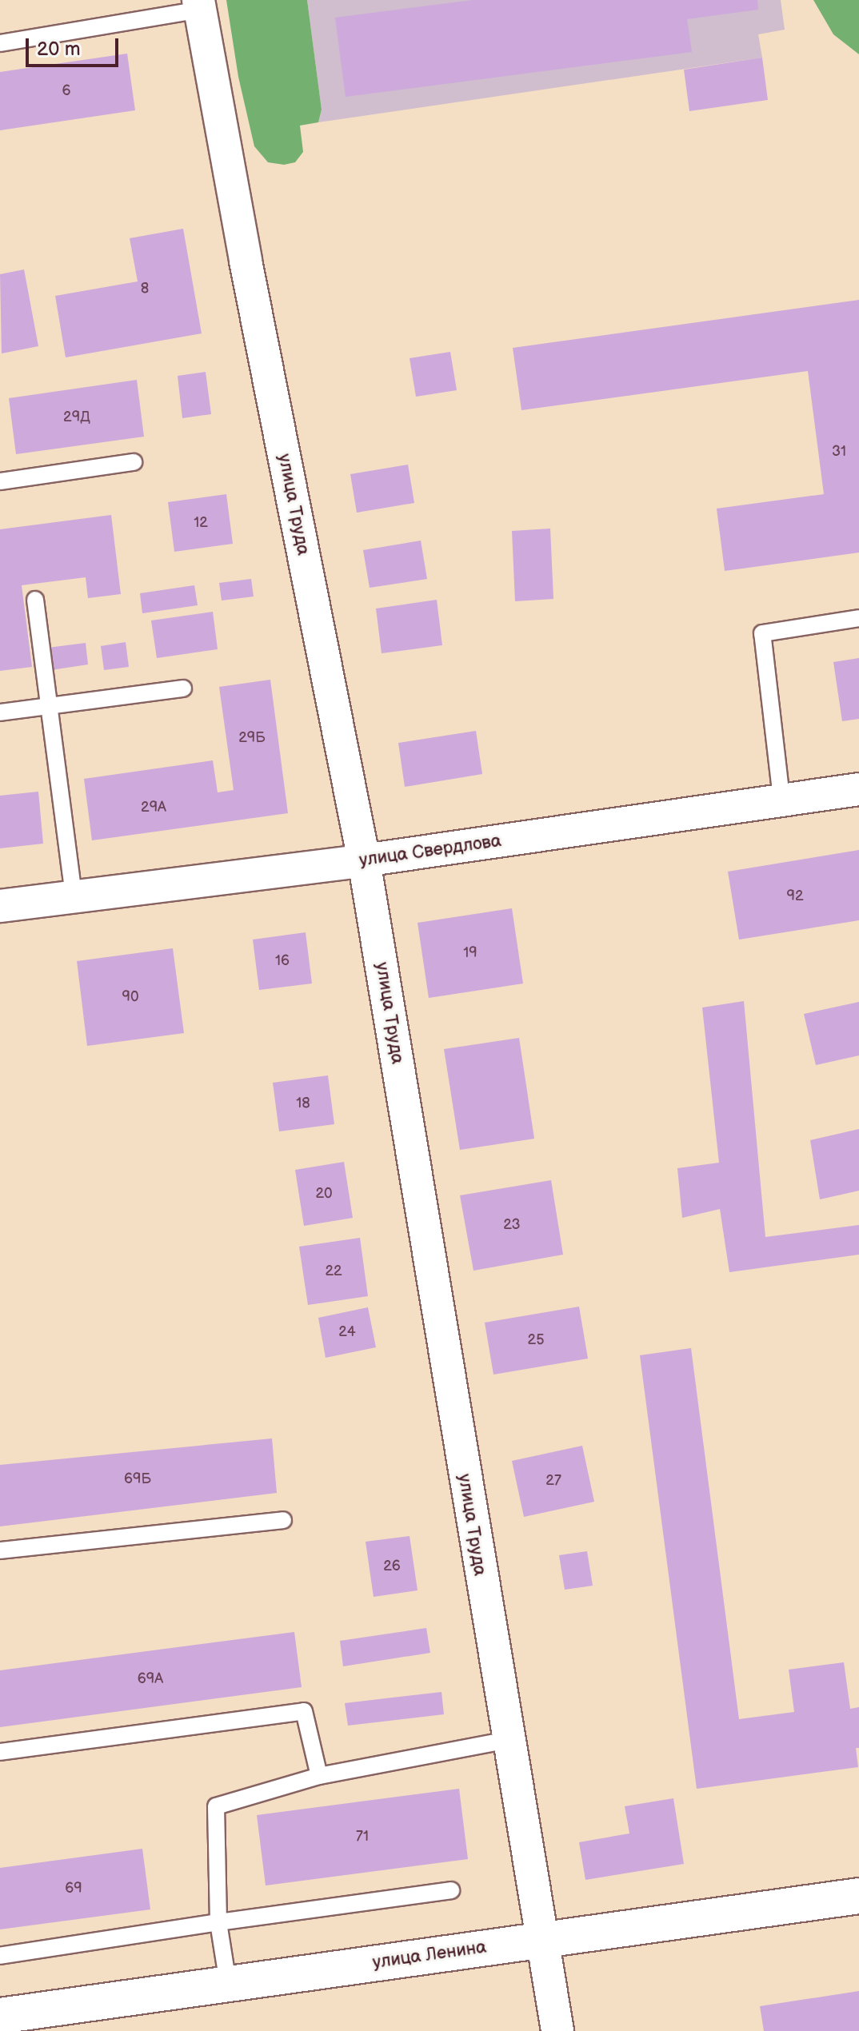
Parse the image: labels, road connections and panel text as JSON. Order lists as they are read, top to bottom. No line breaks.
{"streets":{"street":["улица Труда","улица Свердлова","улица Ленина"]},"crossings":[["улица Труда","улица Свердлова"],["улица Труда","улица Ленина"]],"house_numbers":["6","8","29Д","31","12","29Б","29А","92","19","16","90","18","20","23","22","24","25","69Б","27","26","69А","71","69"],"scale_bar":"20 m"}
